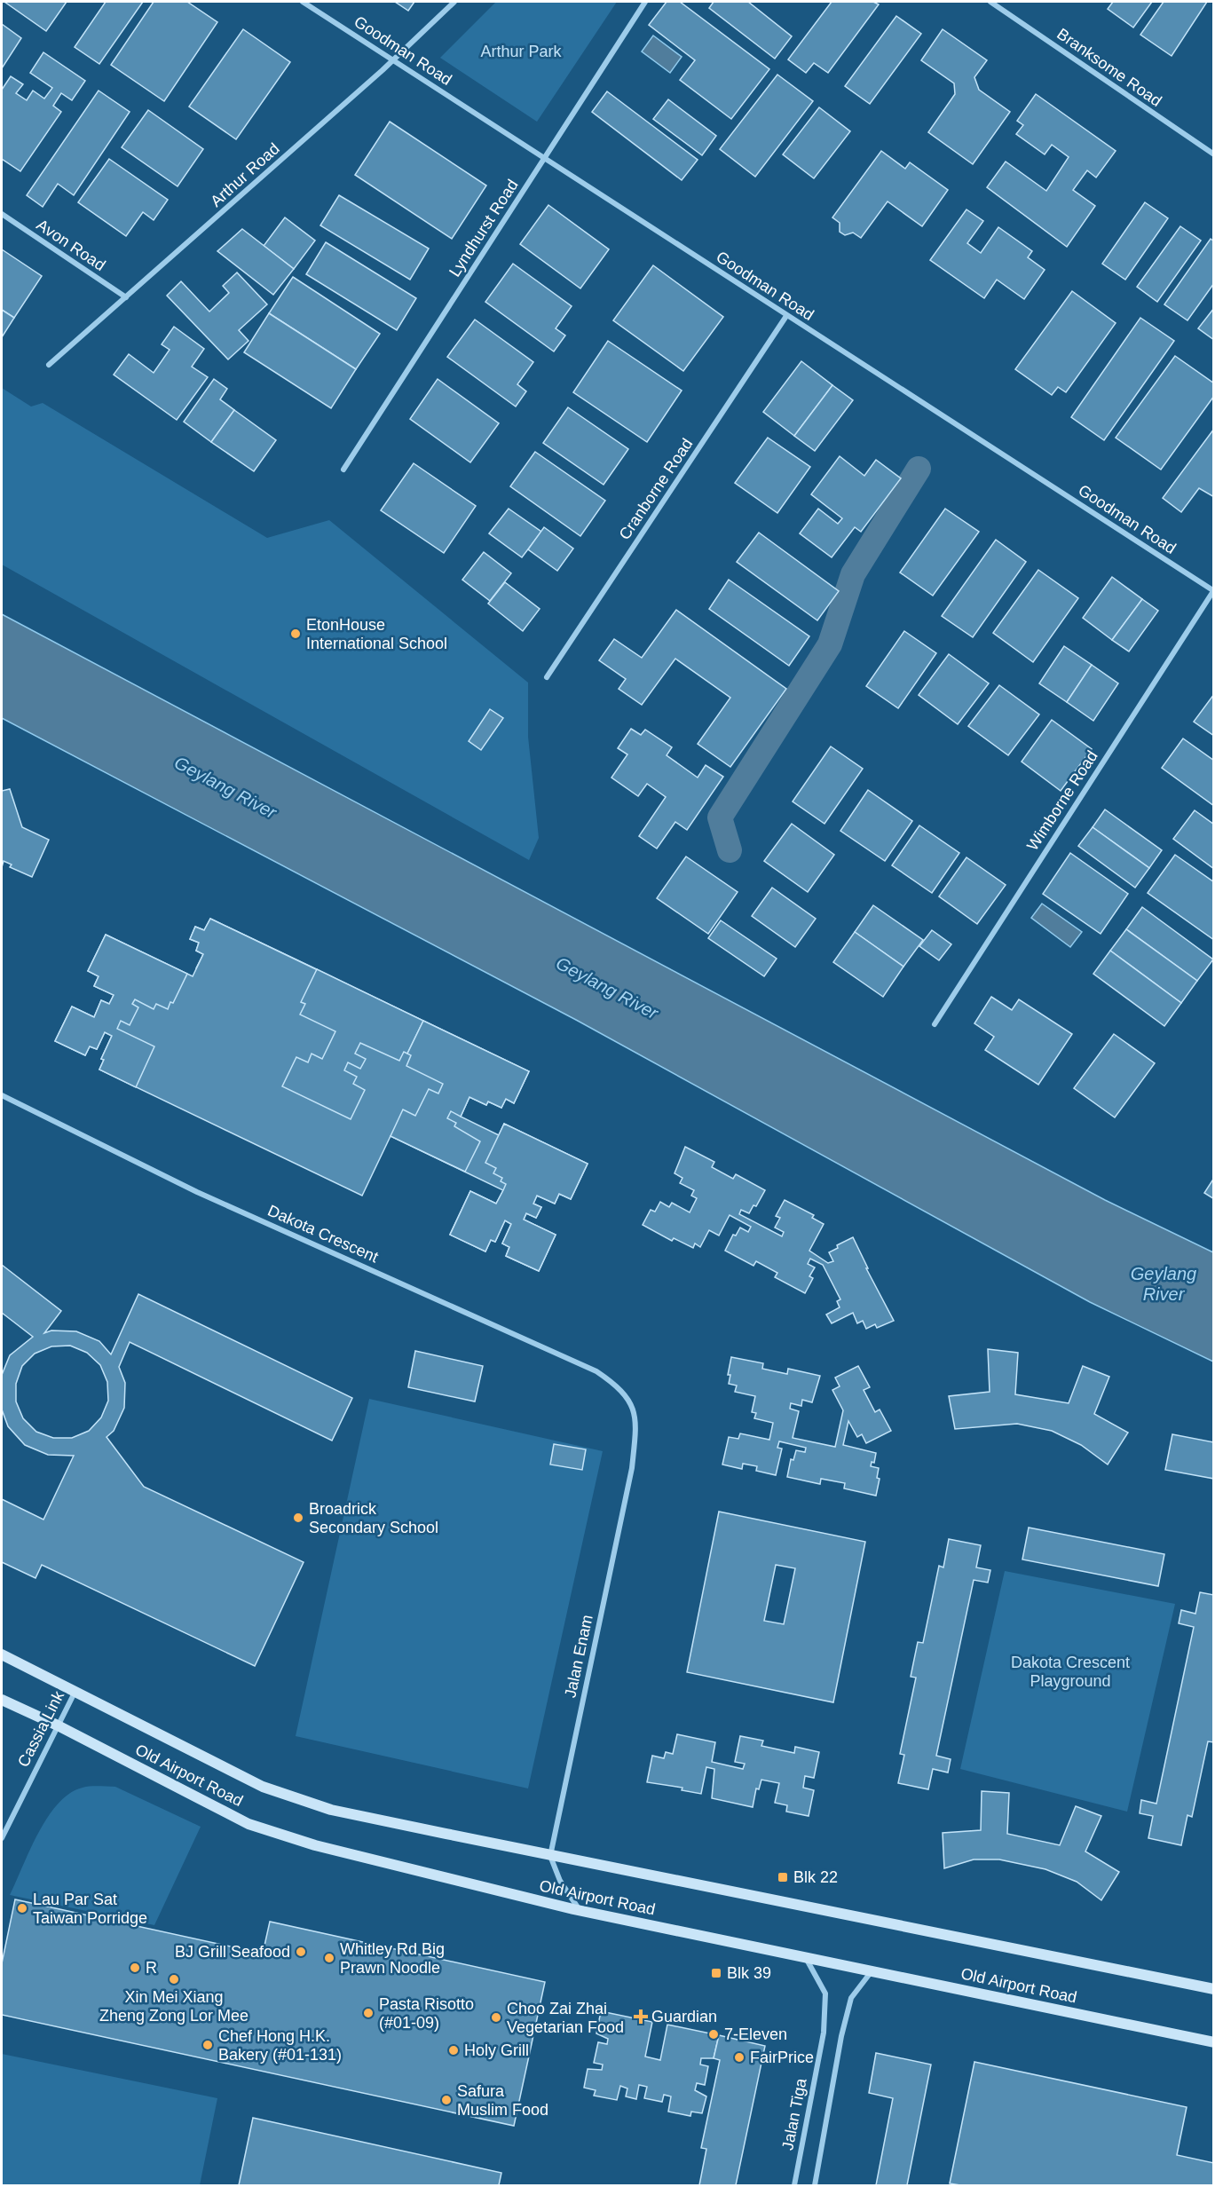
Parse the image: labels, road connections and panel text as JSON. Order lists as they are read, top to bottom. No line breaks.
{"streets":{"main road":["Old Airport Road"],"street":["Goodman Road","Branksome Road","Arthur Road","Lyndhurst Road","Avon Road","Cranborne Road","Wimborne Road","Dakota Crescent","Jalan Enam","Cassia Link","Jalan Tiga"]},"crossings":[["Goodman Road","Arthur Road"],["Goodman Road","Lyndhurst Road"],["Goodman Road","Cranborne Road"],["Goodman Road","Wimborne Road"],["Arthur Road","Avon Road"],["Dakota Crescent","Jalan Enam"],["Jalan Enam","Old Airport Road"],["Cassia Link","Old Airport Road"],["Old Airport Road","Jalan Tiga"]],"water":["Geylang River"],"parks":["Arthur Park","Dakota Crescent Playground"],"places":{"other":["EtonHouse International School","Broadrick Secondary School","Lau Par Sat Taiwan Porridge","BJ Grill Seafood","Whitley Rd Big Prawn Noodle","R","Xin Mei Xiang Zheng Zong Lor Mee","Pasta Risotto (#01-09)","Choo Zai Zhai Vegetarian Food","7-Eleven","Chef Hong H.K. Bakery (#01-131)","Holy Grill","FairPrice","Safura Muslim Food"],"transit":["Blk 22","Blk 39"],"health":["Guardian"]}}
